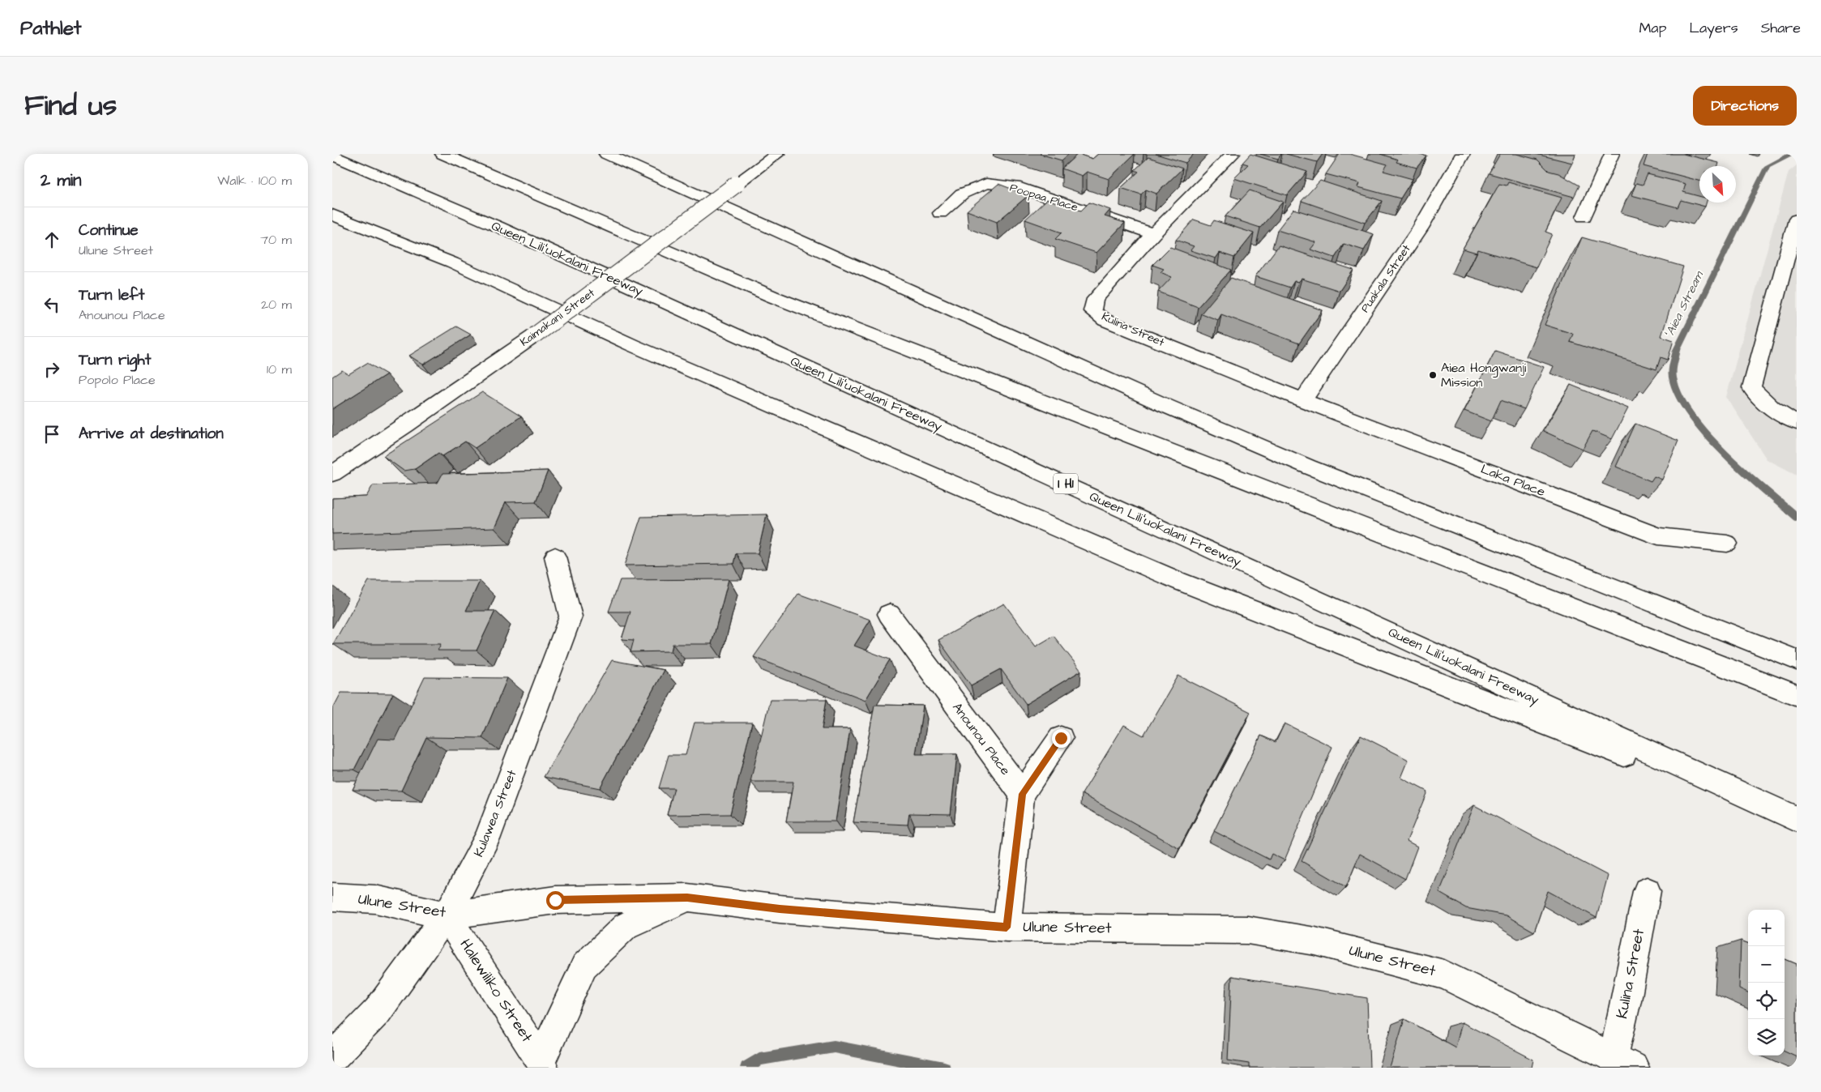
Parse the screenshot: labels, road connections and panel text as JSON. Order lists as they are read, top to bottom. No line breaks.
{"streets":{"main road":["Poopaa Place","Queen Liliʻuokalani Freeway","Puakala Street","Kaimakani Street","Kulina Street","Laka Place","I H1","Anounou Place","Kulawea Street","Ulune Street","Halewiliko Street"]},"crossings":[["Poopaa Place","Kulina Street"],["Puakala Street","Kulina Street"],["Puakala Street","Laka Place"],["Kulina Street","Laka Place"],["Kulina Street","Ulune Street"],["Kulawea Street","Ulune Street"],["Kulawea Street","Halewiliko Street"],["Ulune Street","Halewiliko Street"]],"water":["ʻAiea Stream"],"places":["Aiea Hongwanji Mission"],"north":"bottom right","page":{"header":"Pathlet","nav":["Map","Layers","Share"],"title":"Find us","buttons":"Directions","heading":["2 min","Walk · 100 m"],"list":[["Continue","Ulune Street","70 m"],["Turn left","Anounou Place","20 m"],["Turn right","Popolo Place","10 m"],"Arrive at destination"],"map_buttons":["+","−"]}}
